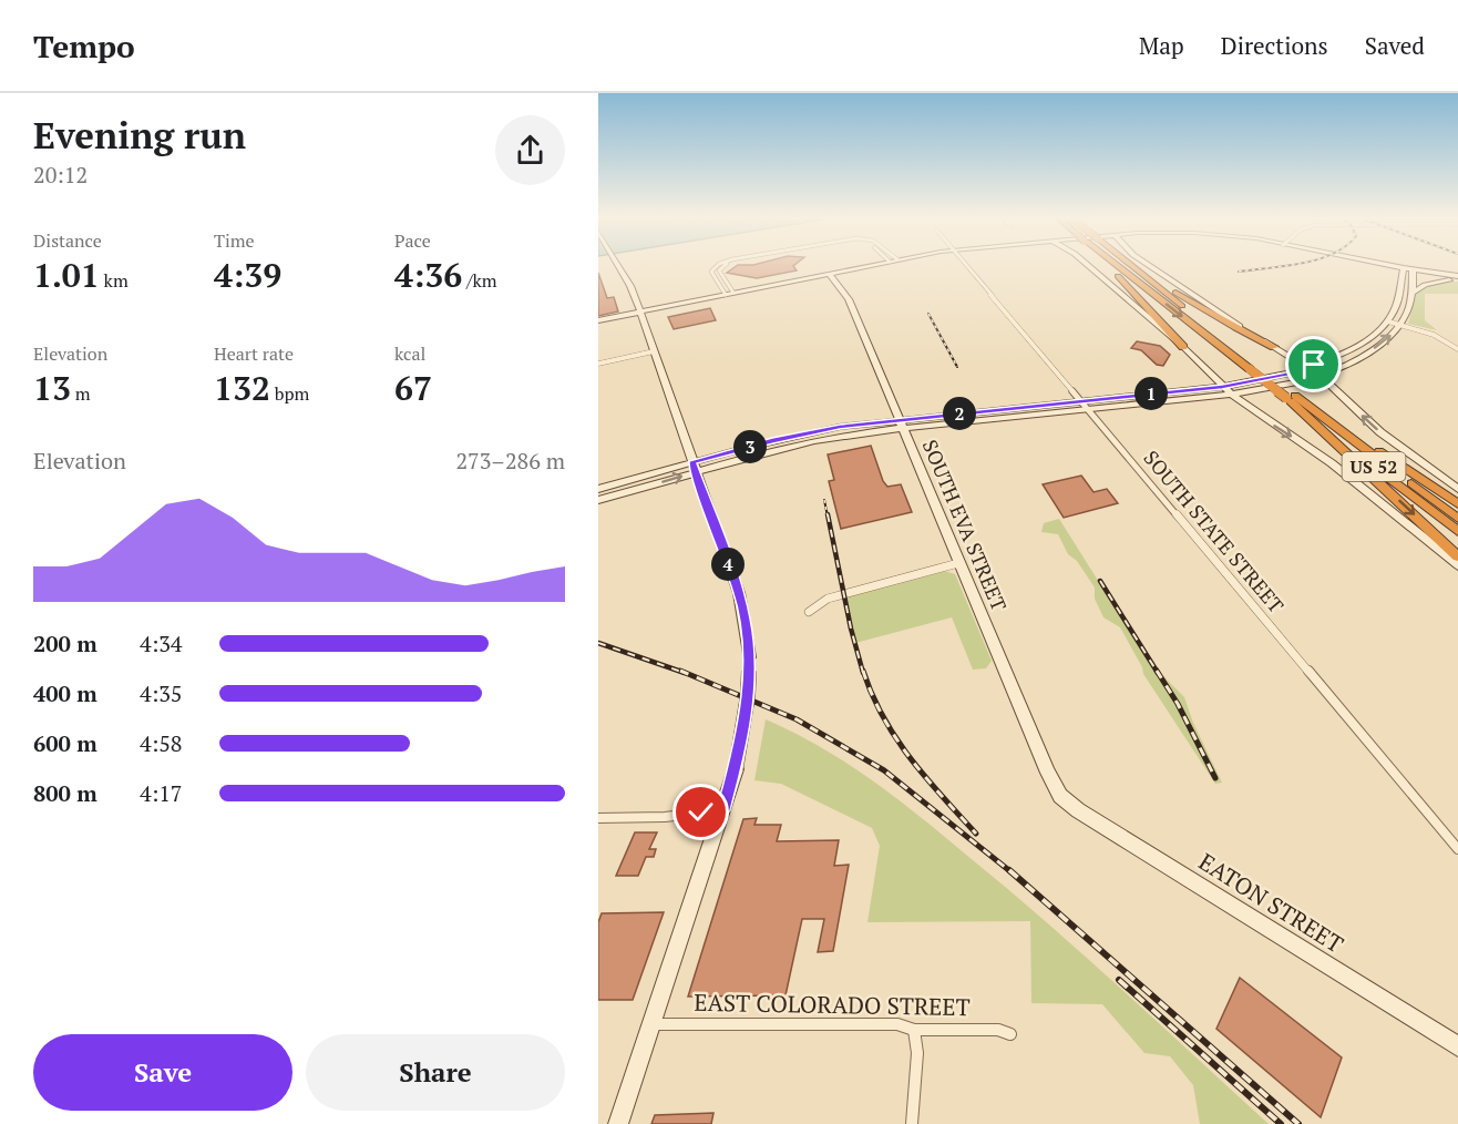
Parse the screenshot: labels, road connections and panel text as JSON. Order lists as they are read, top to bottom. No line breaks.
{"streets":{"highway":["US 52"],"street":["SOUTH EVA STREET","SOUTH STATE STREET","EATON STREET","EAST COLORADO STREET"]},"crossings":[["SOUTH EVA STREET","EATON STREET"]],"page":{"header":"Tempo","nav":["Map","Directions","Saved"],"heading":["Evening run","20:12"],"stats":[["Distance","1.01 km"],["Time","4:39"],["Pace","4:36 /km"],["Elevation","13 m"],["Heart rate","132 bpm"],["kcal","67"]],"pins":["1","2","3","4"],"chart":["Elevation","273–286 m"],"list":[{"name":"200 m","note":"4:34"},{"name":"400 m","note":"4:35"},{"name":"600 m","note":"4:58"},{"name":"800 m","note":"4:17"}],"buttons":["Save","Share"]}}
